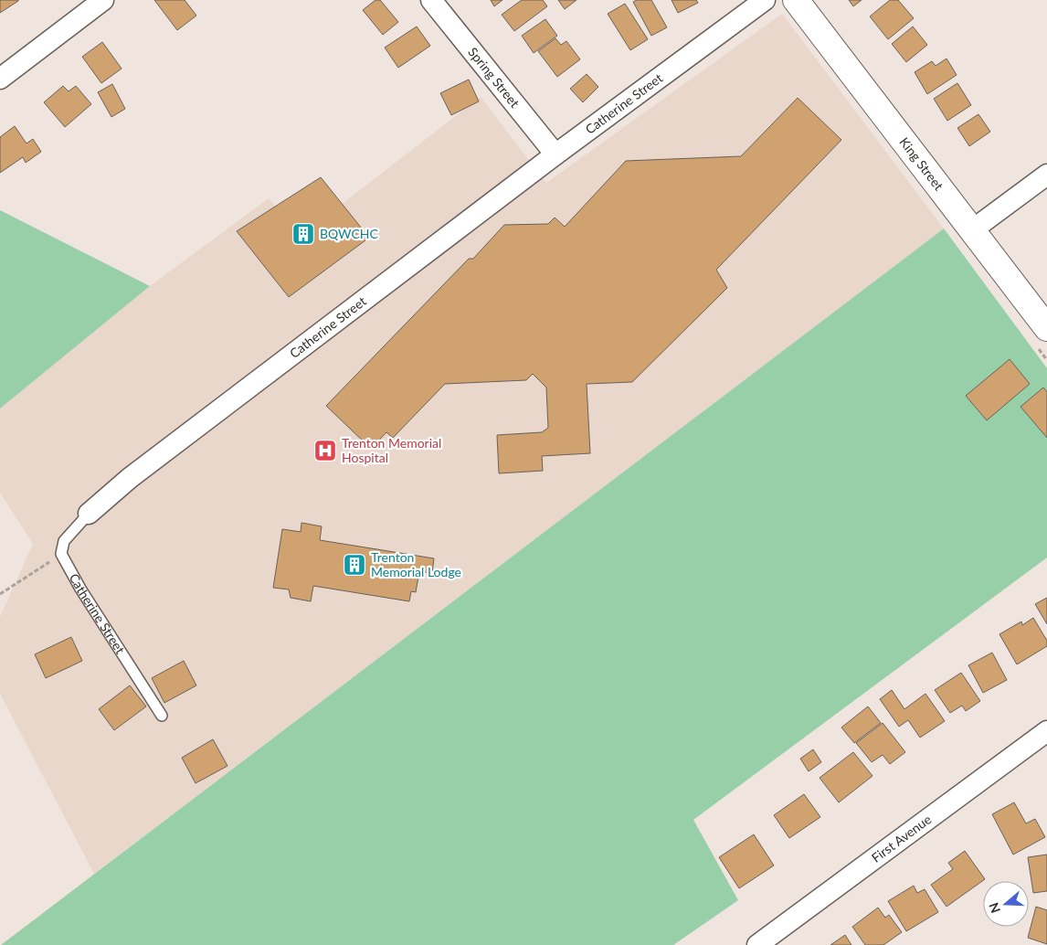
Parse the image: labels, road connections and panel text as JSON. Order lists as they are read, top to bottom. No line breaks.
{"streets":{"street":["Spring Street","Catherine Street","King Street","First Avenue"]},"crossings":[["Spring Street","Catherine Street"]],"places":{"building":["BQWCHC","Trenton Memorial Lodge"],"hospital":["Trenton Memorial Hospital"]},"north":"left"}
